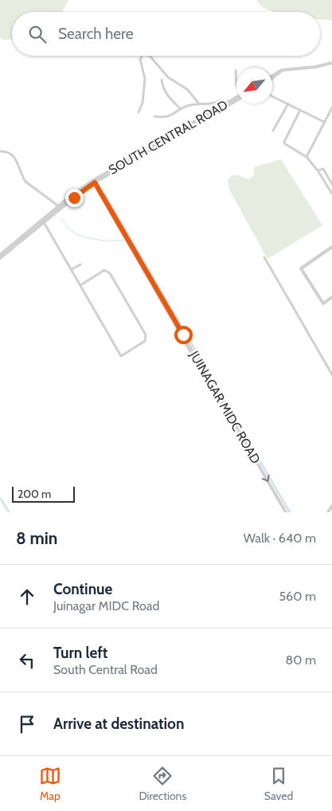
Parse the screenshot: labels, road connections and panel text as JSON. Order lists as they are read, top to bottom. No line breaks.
{"streets":{"street":["SOUTH CENTRAL ROAD","JUINAGAR MIDC ROAD"]},"crossings":[["SOUTH CENTRAL ROAD","JUINAGAR MIDC ROAD"]],"one_way":["JUINAGAR MIDC ROAD"],"scale_bar":"200 m","north":"bottom left","page":{"search":"Search here","scale":"200 m","heading":["8 min","Walk · 640 m"],"list":[["Continue","Juinagar MIDC Road","560 m"],["Turn left","South Central Road","80 m"],"Arrive at destination"],"nav":["Map","Directions","Saved"]}}
